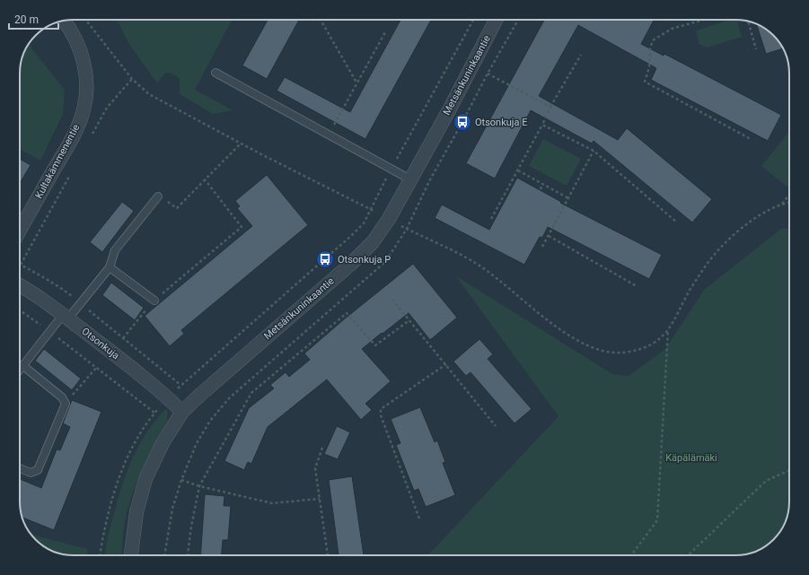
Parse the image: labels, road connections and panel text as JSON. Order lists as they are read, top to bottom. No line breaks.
{"streets":{"street":["Metsänkuninkaantie","Kultakämmenentie","Otsonkuja"]},"crossings":[["Metsänkuninkaantie","Otsonkuja"]],"parks":["Käpälämäki"],"places":{"bus stop":["Otsonkuja E","Otsonkuja P"]},"scale_bar":"20 m"}
